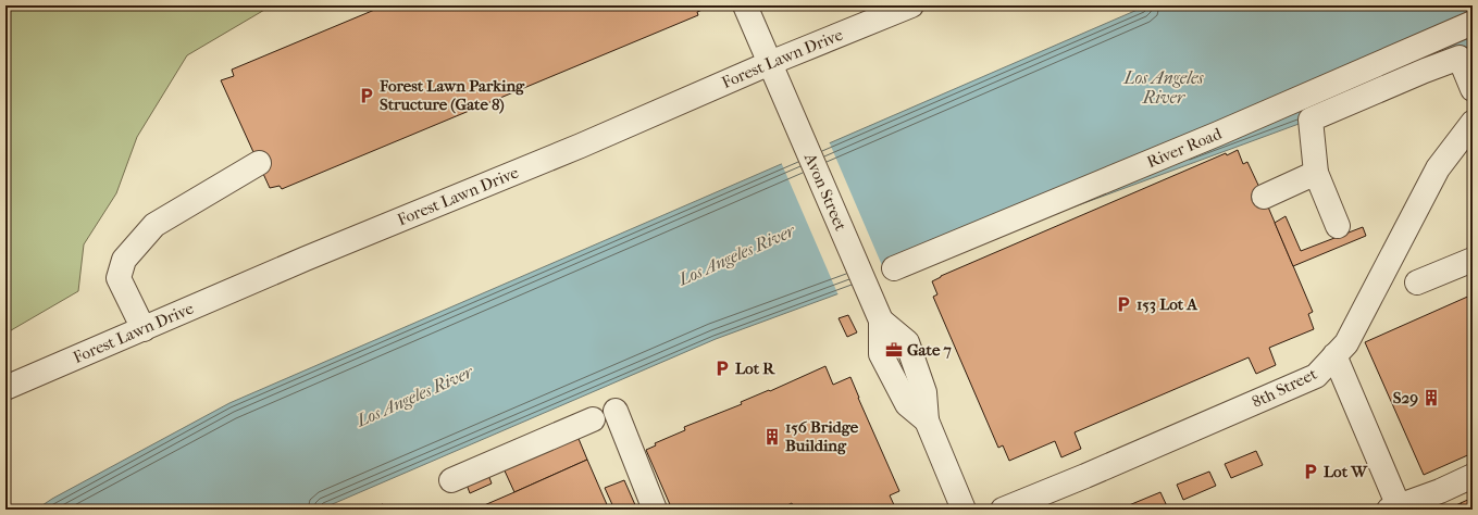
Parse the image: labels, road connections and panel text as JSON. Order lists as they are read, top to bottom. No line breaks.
{"streets":{"street":["Forest Lawn Drive","River Road","Avon Street","8th Street"]},"crossings":[["Forest Lawn Drive","Avon Street"]],"water":["Los Angeles River"],"places":{"parking":["Forest Lawn Parking Structure (Gate 8)","153 Lot A","Lot R","Lot W"],"office":["Gate 7"],"building":["S29","156 Bridge Building"]}}
